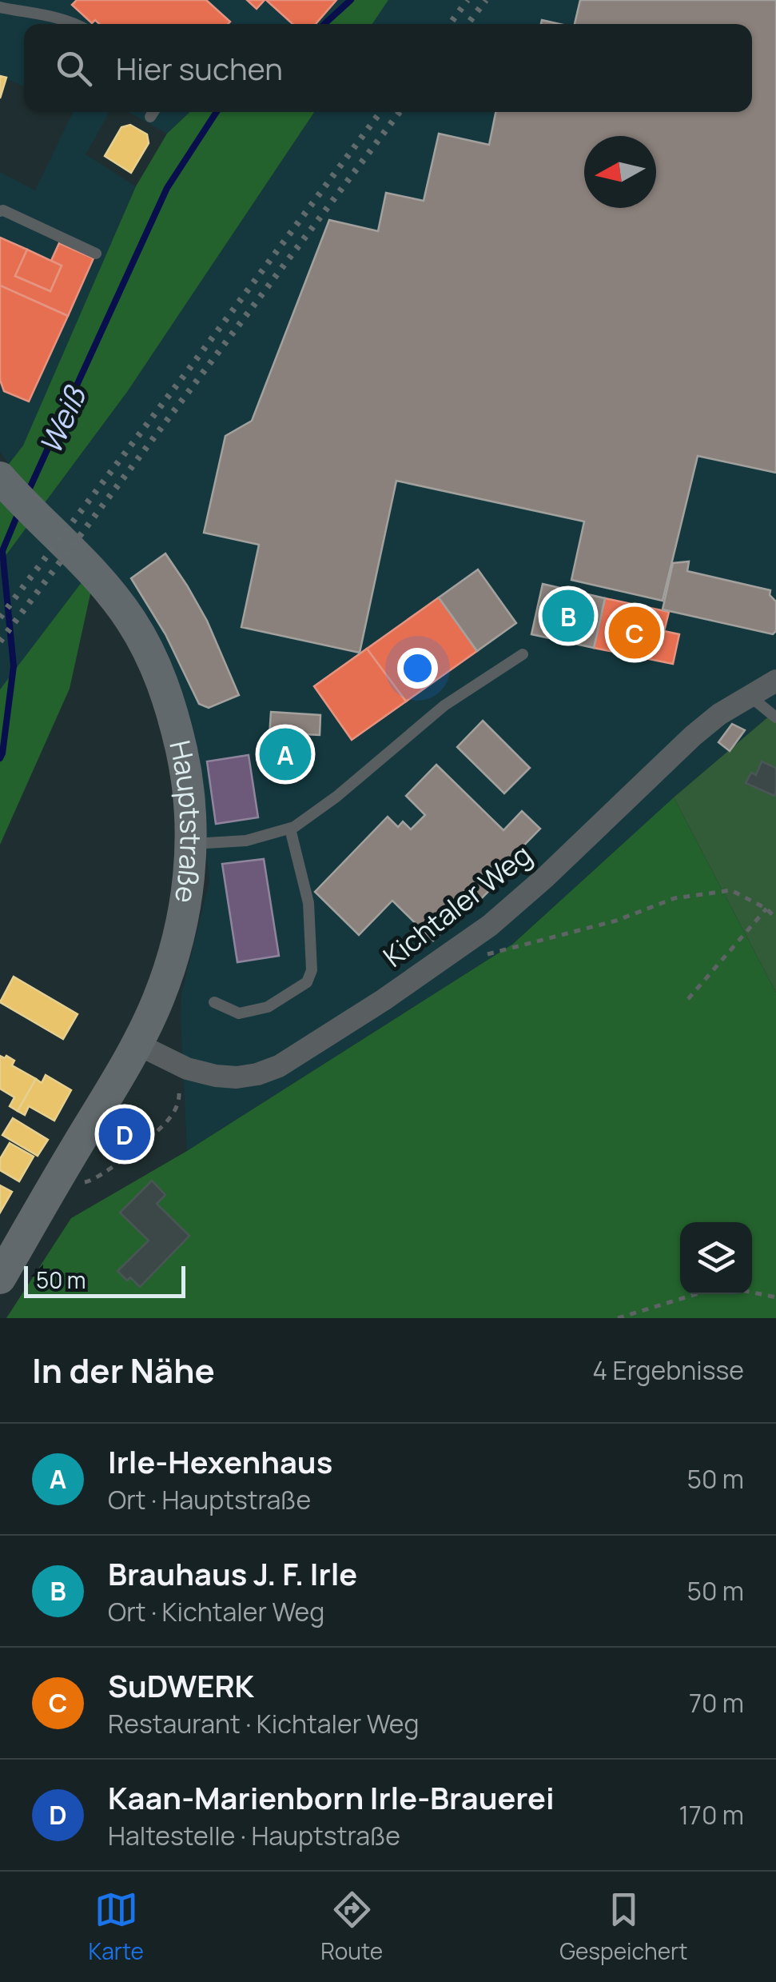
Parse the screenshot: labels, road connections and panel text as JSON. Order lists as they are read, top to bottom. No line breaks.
{"streets":{"main road":["Hauptstraße"],"street":["Kichtaler Weg"]},"crossings":[["Hauptstraße","Kichtaler Weg"]],"water":["Weiß"],"scale_bar":"50 m","north":"left","page":{"search":"Hier suchen","pins":["B","C","A","D"],"scale":"50 m","heading":["In der Nähe","4 Ergebnisse"],"list":[{"mark":"A","name":"Irle-Hexenhaus","note":"Ort · Hauptstraße","value":"50 m"},{"mark":"B","name":"Brauhaus J. F. Irle","note":"Ort · Kichtaler Weg","value":"50 m"},{"mark":"C","name":"SuDWERK","note":"Restaurant · Kichtaler Weg","value":"70 m"},{"mark":"D","name":"Kaan-Marienborn Irle-Brauerei","note":"Haltestelle · Hauptstraße","value":"170 m"}],"nav":["Karte","Route","Gespeichert"]}}
